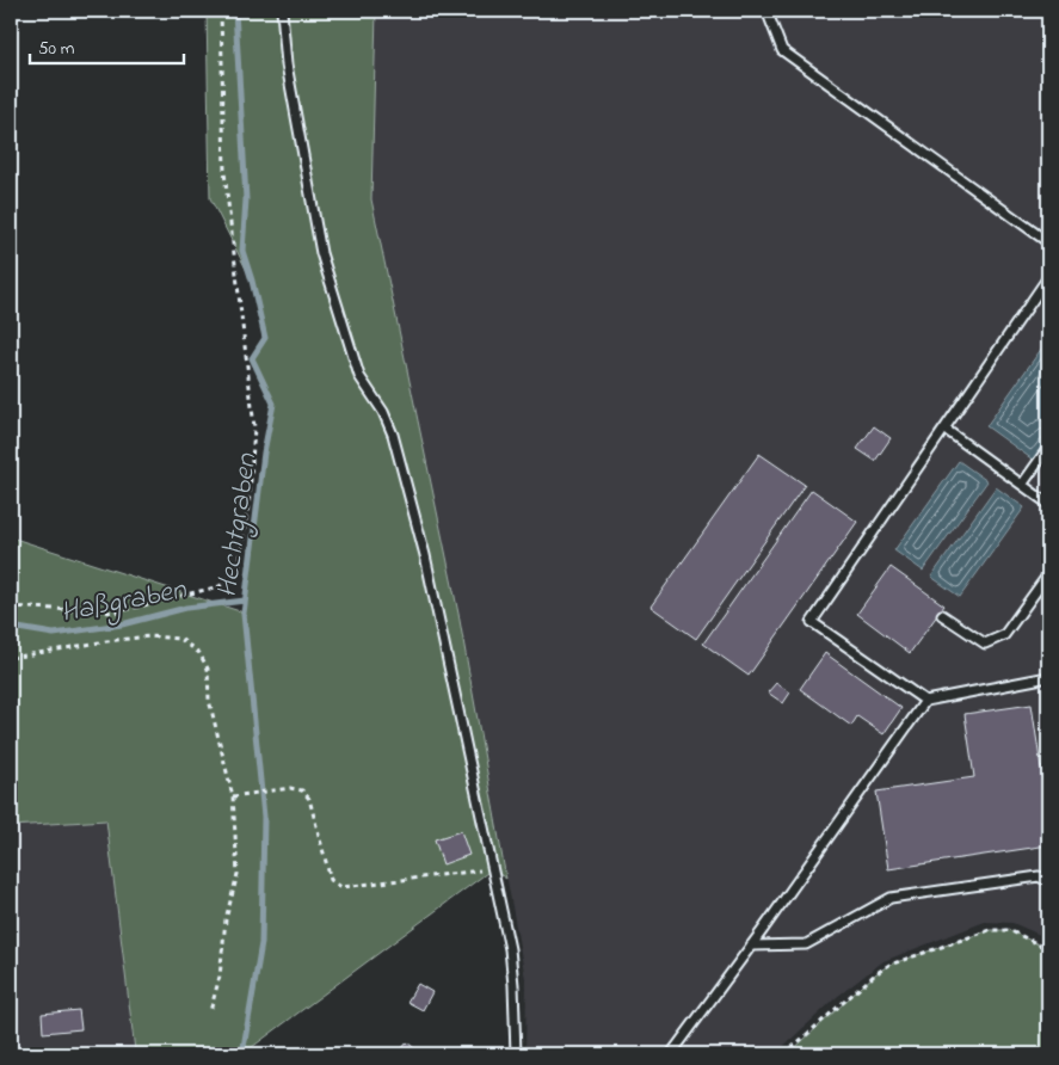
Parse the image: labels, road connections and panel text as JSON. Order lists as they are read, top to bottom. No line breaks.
{"water":["Hechtgraben","Haßgraben"],"scale_bar":"50 m"}
